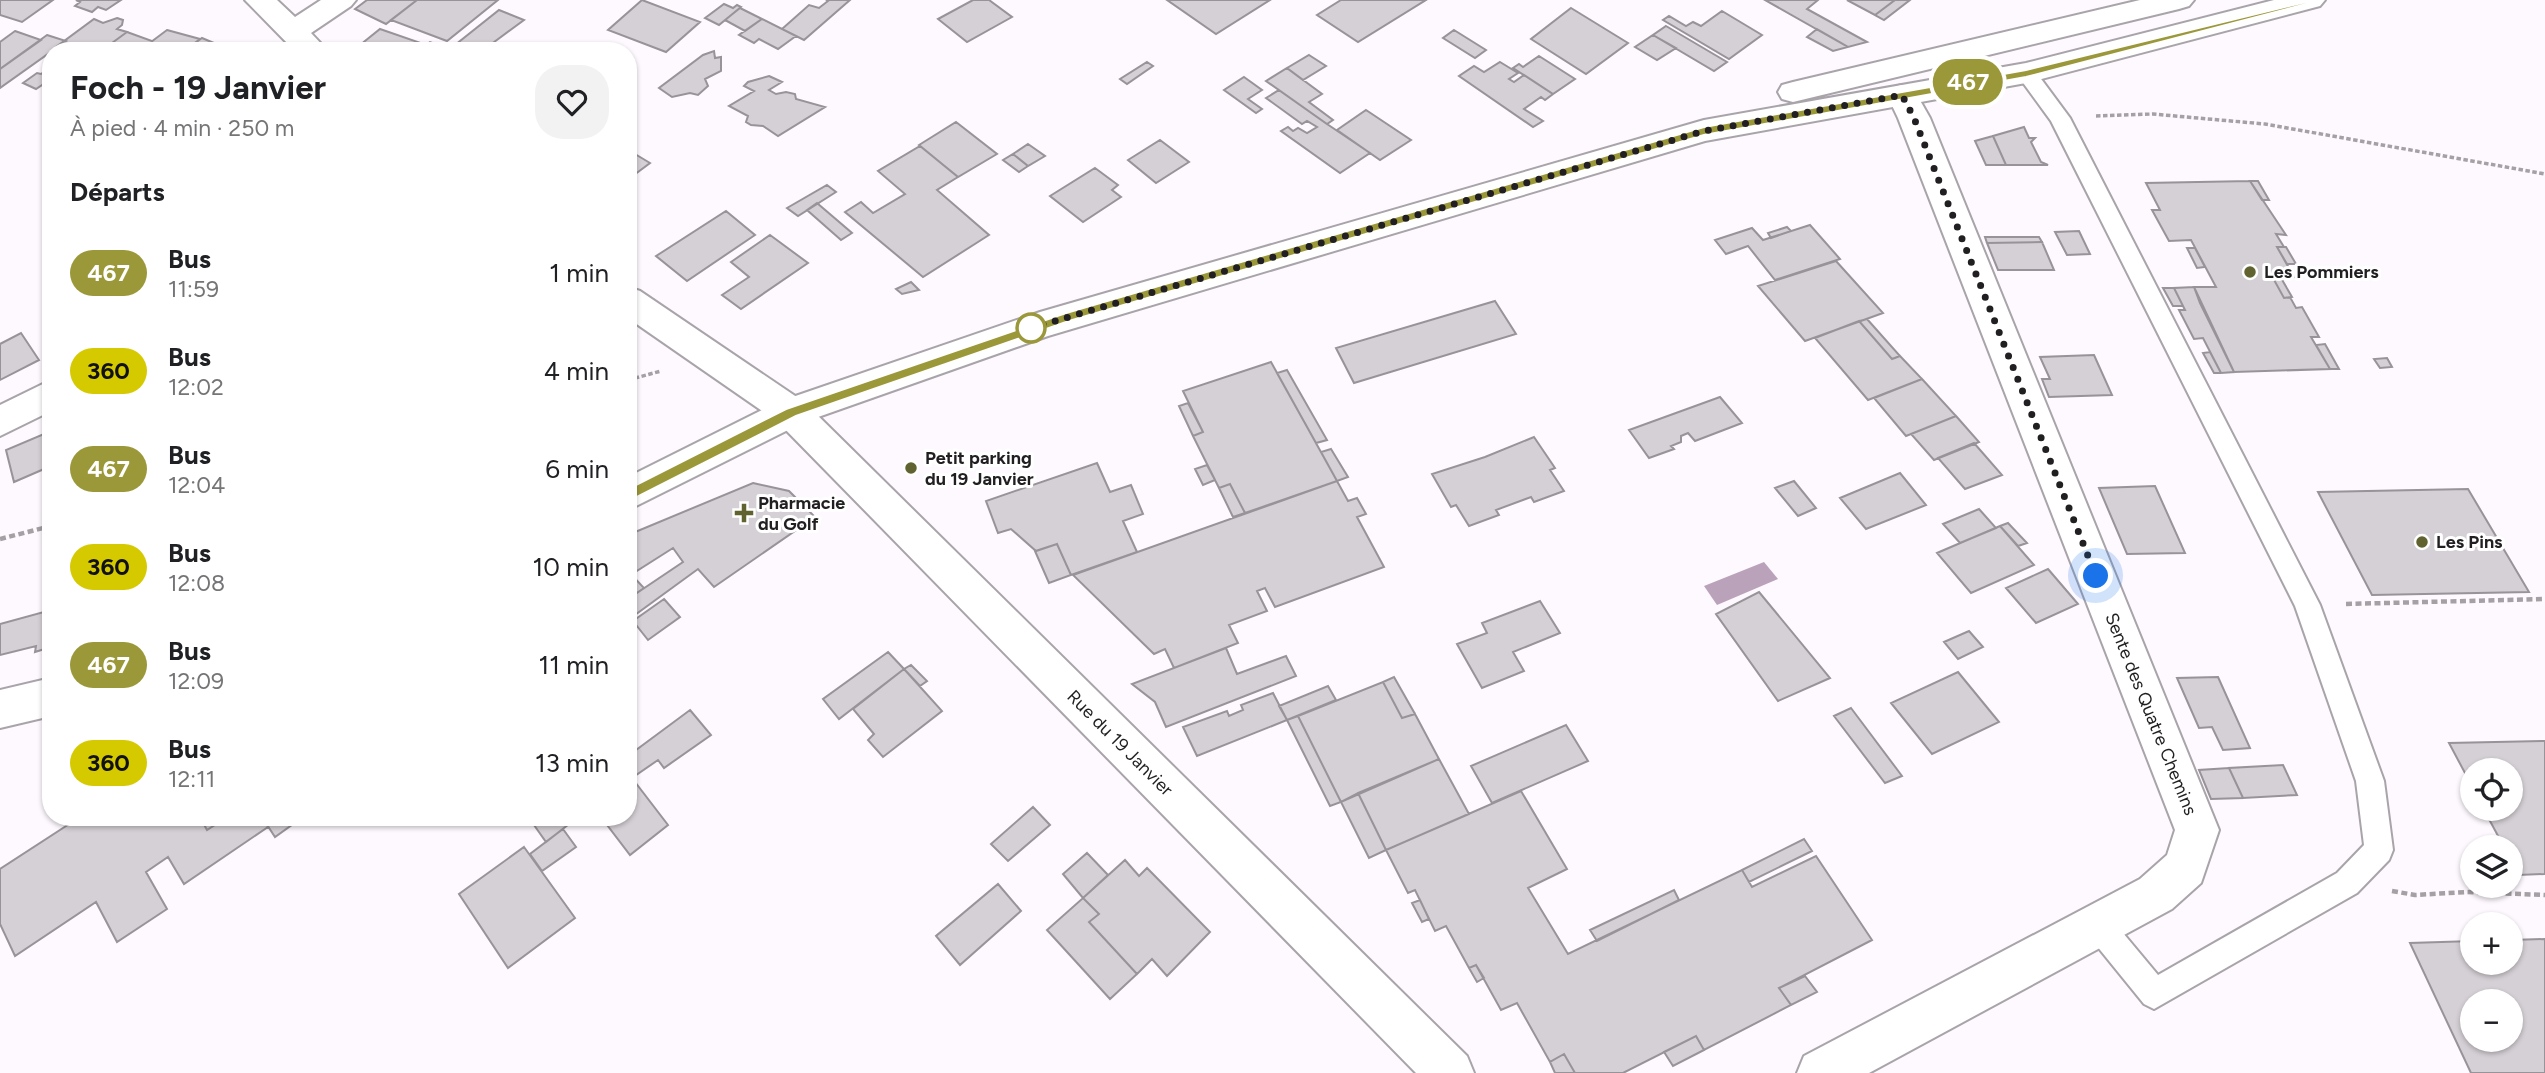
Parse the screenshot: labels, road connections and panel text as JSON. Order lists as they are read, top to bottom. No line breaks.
{"streets":{"main road":["Sente des Quatre Chemins","Rue du 19 Janvier"]},"places":{"other":["Les Pommiers","Petit parking du 19 Janvier","Les Pins"],"health":["Pharmacie du Golf"]},"lines":["bus line 467"],"page":{"on_map":"467","heading":[["Foch - 19 Janvier","À pied · 4 min · 250 m"],"Départs"],"list":[{"mark":"467","name":"Bus","note":"11:59","value":"1 min"},{"mark":"360","name":"Bus","note":"12:02","value":"4 min"},{"mark":"467","name":"Bus","note":"12:04","value":"6 min"},{"mark":"360","name":"Bus","note":"12:08","value":"10 min"},{"mark":"467","name":"Bus","note":"12:09","value":"11 min"},{"mark":"360","name":"Bus","note":"12:11","value":"13 min"}],"map_buttons":["+","−"]}}
